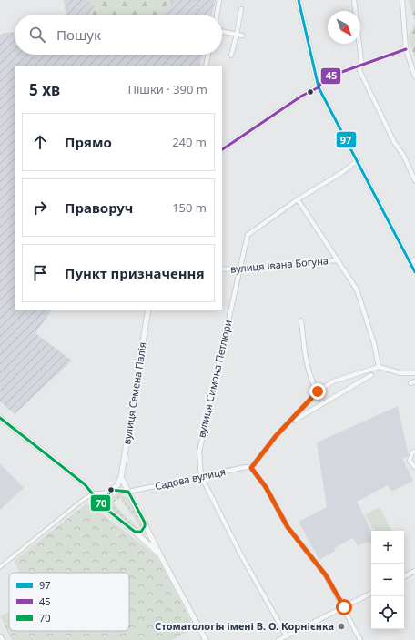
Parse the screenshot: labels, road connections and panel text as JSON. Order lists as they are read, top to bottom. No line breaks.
{"streets":{"street":["вулиця Івана Богуна","вулиця Симона Петлюри","вулиця Семена Палія","Садова вулиця"]},"crossings":[["вулиця Івана Богуна","вулиця Симона Петлюри"],["вулиця Симона Петлюри","Садова вулиця"]],"places":["Стоматологія імені В. О. Корнієнка"],"lines":["transit line 97","transit line 45","transit line 70"],"legend":["97","45","70"],"north":"bottom right","page":{"search":"Пошук","heading":["5 хв","Пішки · 390 m"],"list":[["Прямо","240 m"],["Праворуч","150 m"],"Пункт призначення"],"map_buttons":["+","−"]}}
